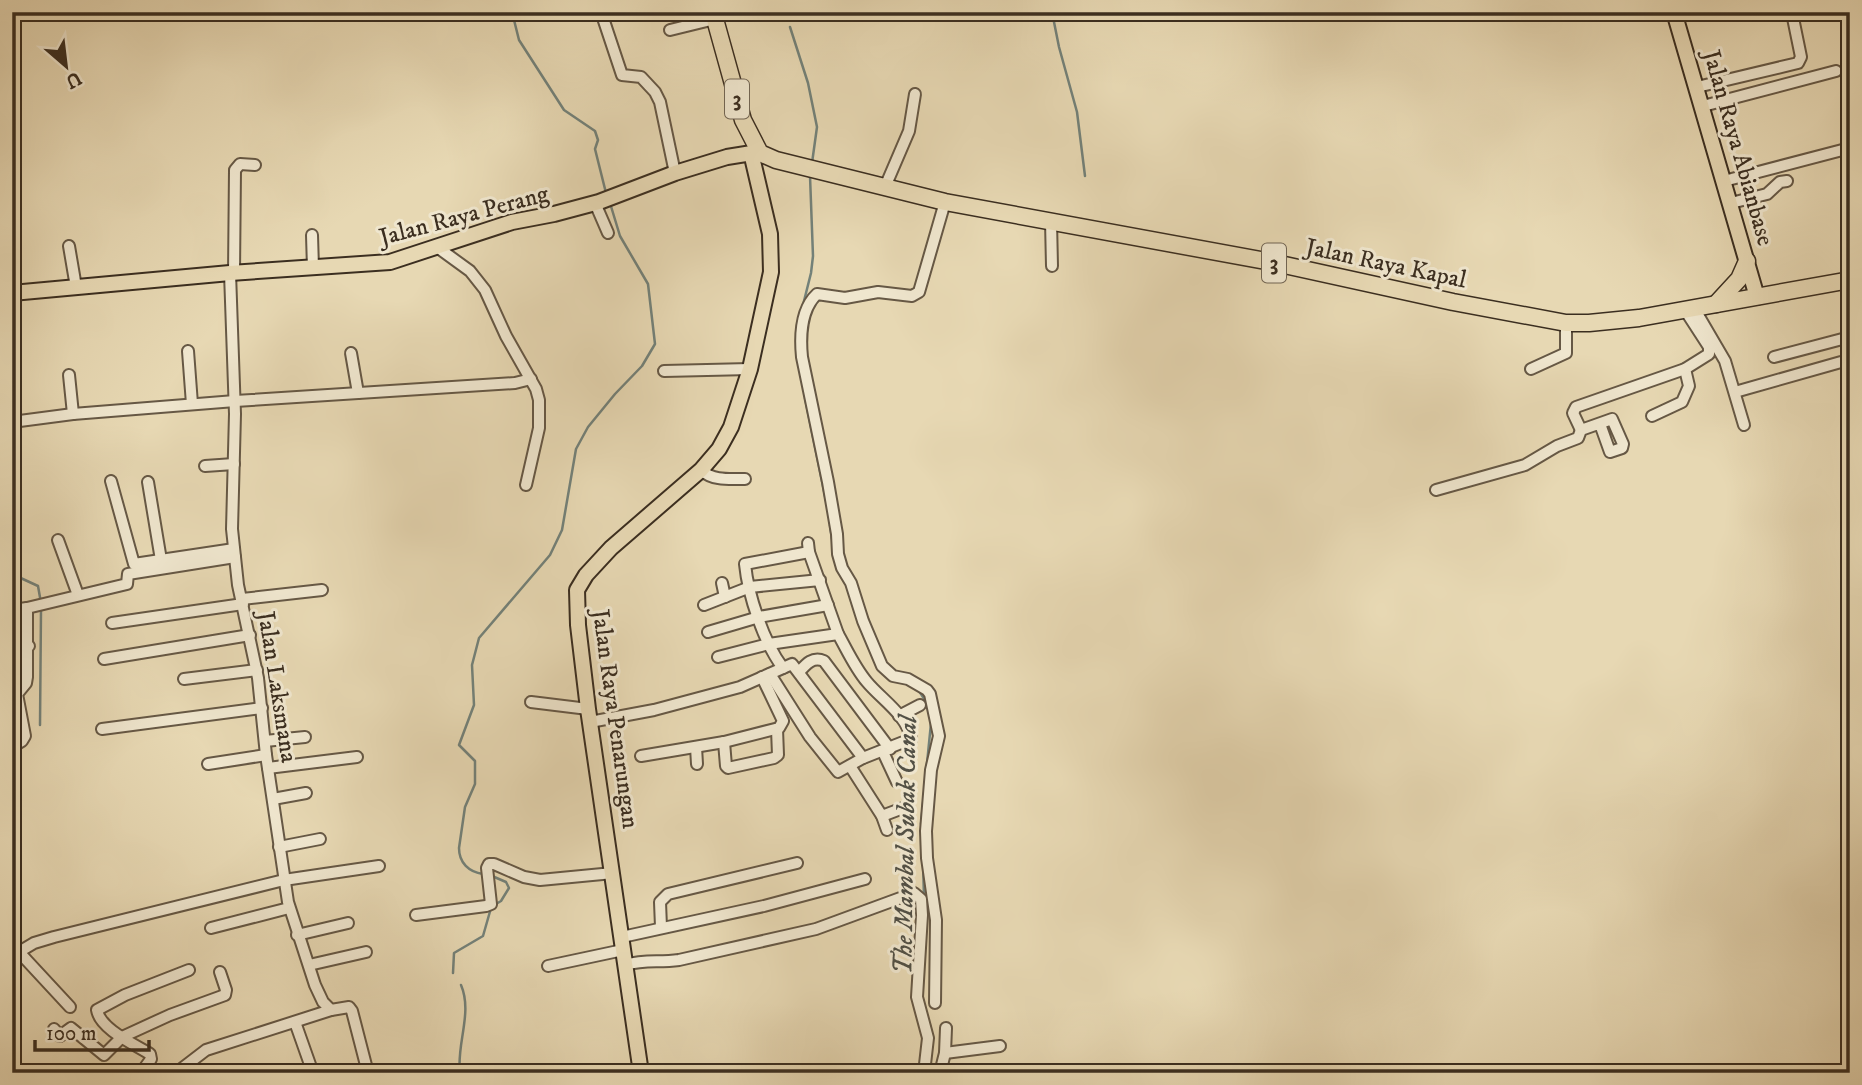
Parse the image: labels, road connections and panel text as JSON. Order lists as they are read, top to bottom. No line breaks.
{"streets":{"highway":["3","Jalan Raya Kapal"],"main road":["Jalan Raya Abianbase","Jalan Raya Perang","Jalan Raya Penarungan"],"street":["Jalan Laksmana"]},"crossings":[["3","Jalan Raya Perang"],["3","Jalan Raya Kapal"],["3","Jalan Raya Penarungan"],["Jalan Raya Abianbase","Jalan Raya Kapal"],["Jalan Raya Perang","Jalan Raya Kapal"],["Jalan Raya Perang","Jalan Laksmana"],["Jalan Raya Perang","Jalan Raya Penarungan"],["Jalan Raya Kapal","Jalan Raya Penarungan"]],"water":["The Mambal Subak Canal"],"scale_bar":"100 m","north":"bottom right"}
